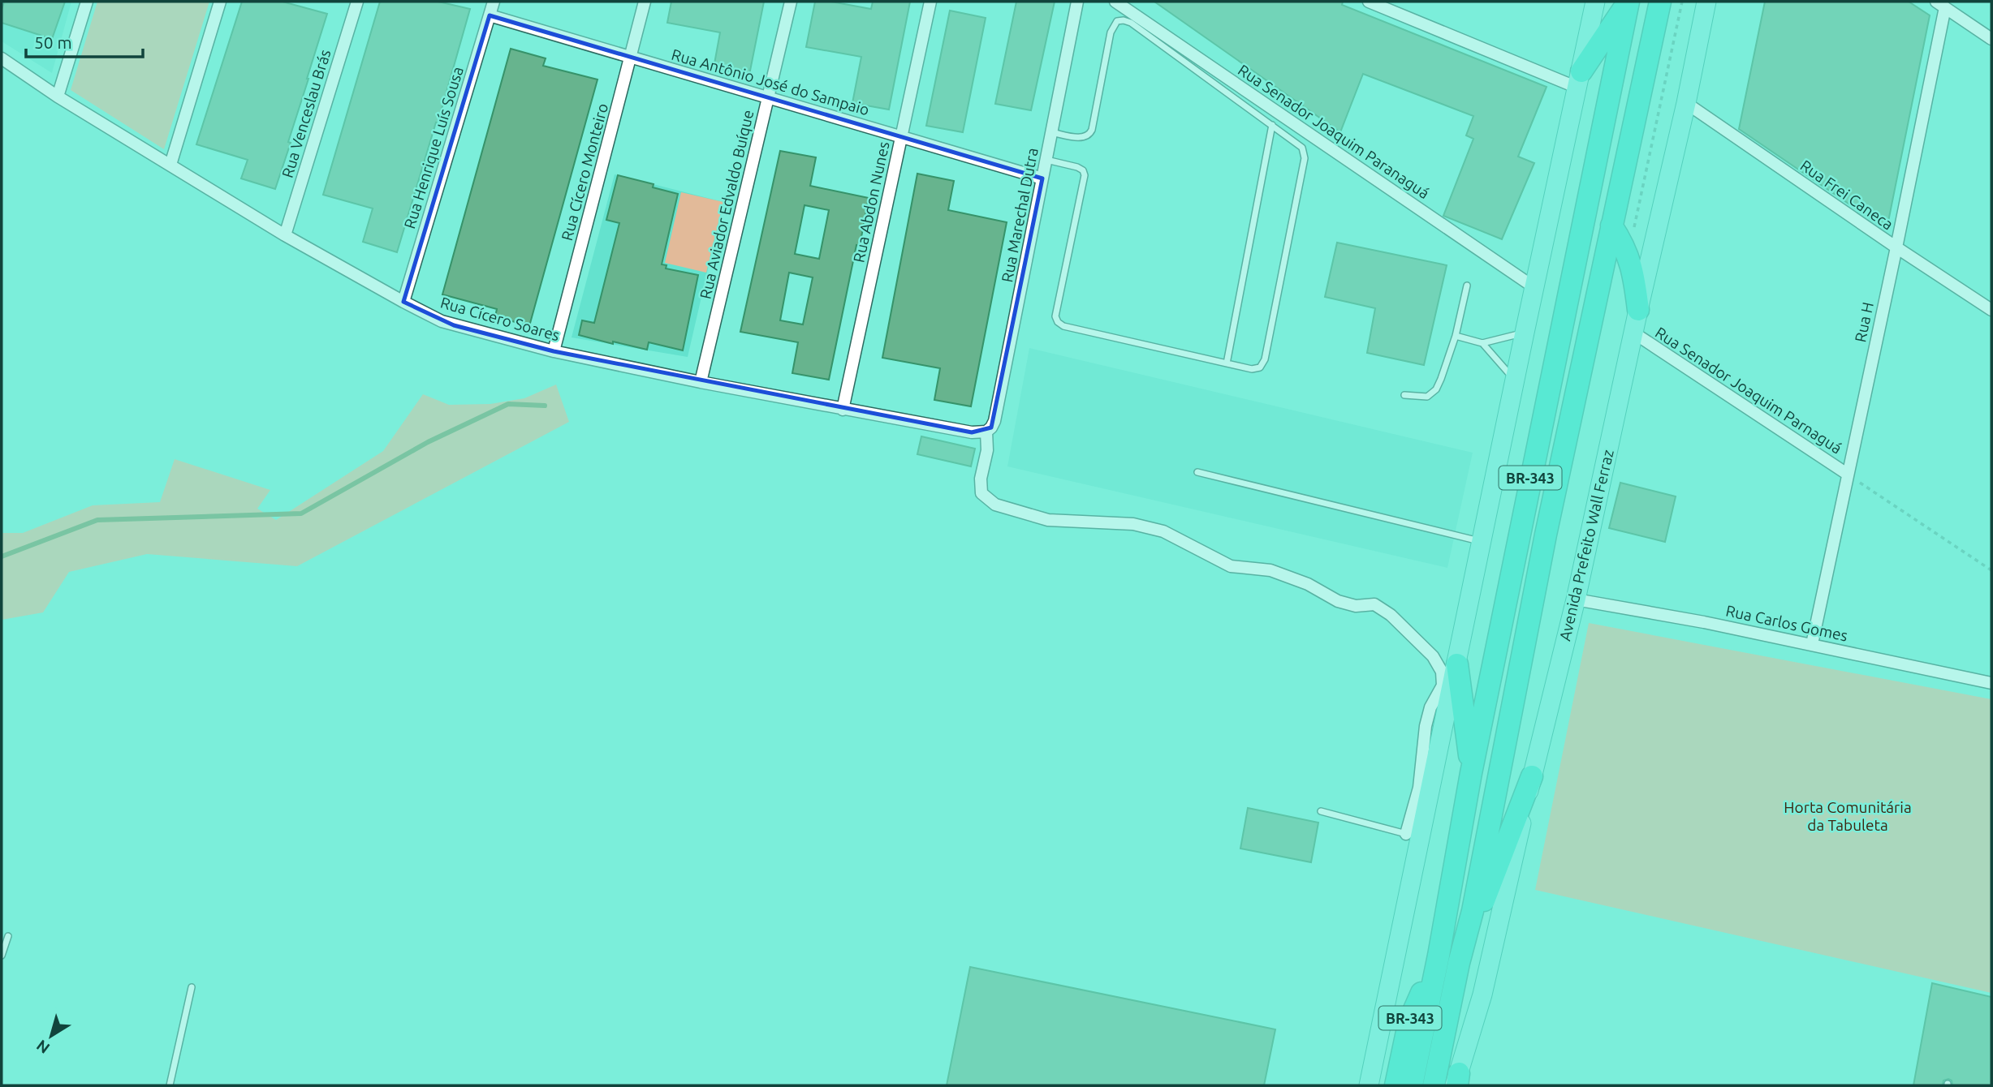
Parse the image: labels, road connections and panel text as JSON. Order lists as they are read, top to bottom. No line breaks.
{"streets":{"highway":["BR-343"],"main road":["Avenida Prefeito Wall Ferraz"],"street":["Rua Antônio José do Sampaio","Rua Venceslau Brás","Rua Senador Joaquim Paranaguá","Rua Henrique Luís Sousa","Rua Cícero Monteiro","Rua Frei Caneca","Rua Abdon Nunes","Rua Aviador Edvaldo Buíque","Rua Marechal Dutra","Rua Cícero Soares","Rua H","Rua Senador Joaquim Parnaguá","Rua Carlos Gomes"]},"crossings":[["Rua Antônio José do Sampaio","Rua Henrique Luís Sousa"],["Rua Antônio José do Sampaio","Rua Cícero Monteiro"],["Rua Antônio José do Sampaio","Rua Abdon Nunes"],["Rua Antônio José do Sampaio","Rua Aviador Edvaldo Buíque"],["Rua Antônio José do Sampaio","Rua Marechal Dutra"],["Rua Venceslau Brás","Rua Cícero Soares"],["Rua Henrique Luís Sousa","Rua Cícero Soares"],["Rua Cícero Monteiro","Rua Cícero Soares"],["Rua Frei Caneca","Rua H"],["Rua Frei Caneca","Avenida Prefeito Wall Ferraz"],["Rua Abdon Nunes","Rua Cícero Soares"],["Rua Aviador Edvaldo Buíque","Rua Cícero Soares"],["Rua Marechal Dutra","Rua Cícero Soares"],["Rua H","Rua Senador Joaquim Parnaguá"],["Rua H","Rua Carlos Gomes"],["Rua Senador Joaquim Parnaguá","Avenida Prefeito Wall Ferraz"],["Avenida Prefeito Wall Ferraz","Rua Carlos Gomes"]],"parks":["Horta Comunitária da Tabuleta"],"scale_bar":"50 m","north":"bottom left"}
